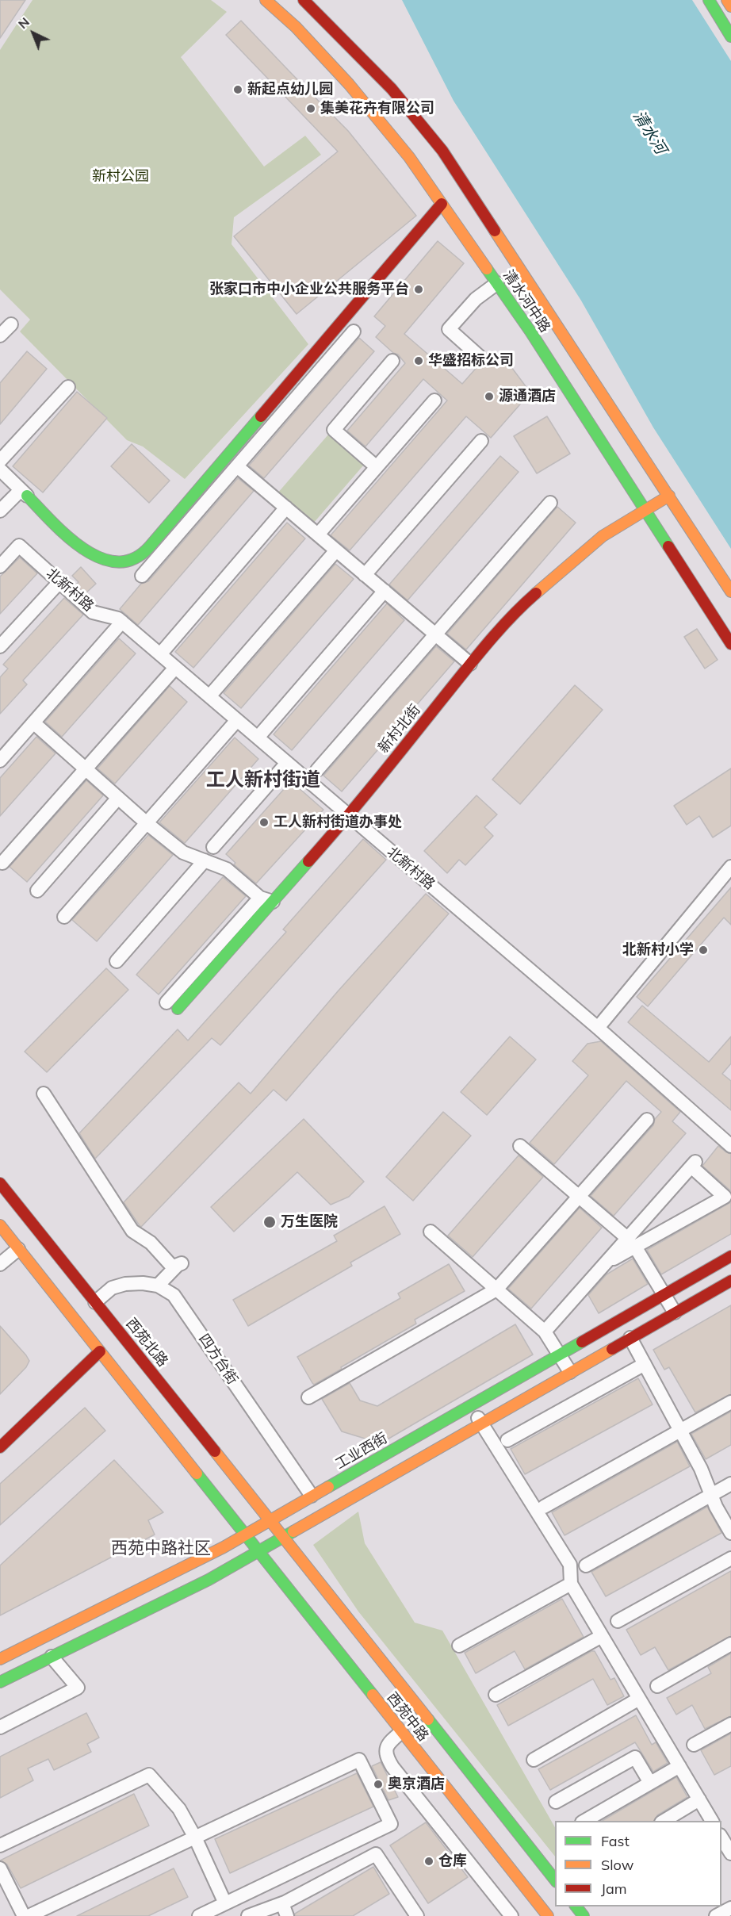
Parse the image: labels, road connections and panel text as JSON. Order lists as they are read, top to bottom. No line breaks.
{"streets":{"main road":["清水河中路","新村北街","西苑北路","工业西街","西苑中路"],"street":["北新村路","四方台街"]},"crossings":[["清水河中路","新村北街"],["北新村路","新村北街"],["西苑北路","四方台街"],["西苑北路","工业西街"],["西苑北路","西苑中路"],["四方台街","工业西街"],["工业西街","西苑中路"]],"districts":["工人新村街道","西苑中路社区"],"water":["清水河"],"parks":["新村公园"],"places":["新起点幼儿园","集美花卉有限公司","张家口市中小企业公共服务平台","华盛招标公司","源通酒店","工人新村街道办事处","北新村小学","万生医院","奥京酒店","仓库"],"legend":["Fast","Slow","Jam"],"north":"top left"}
